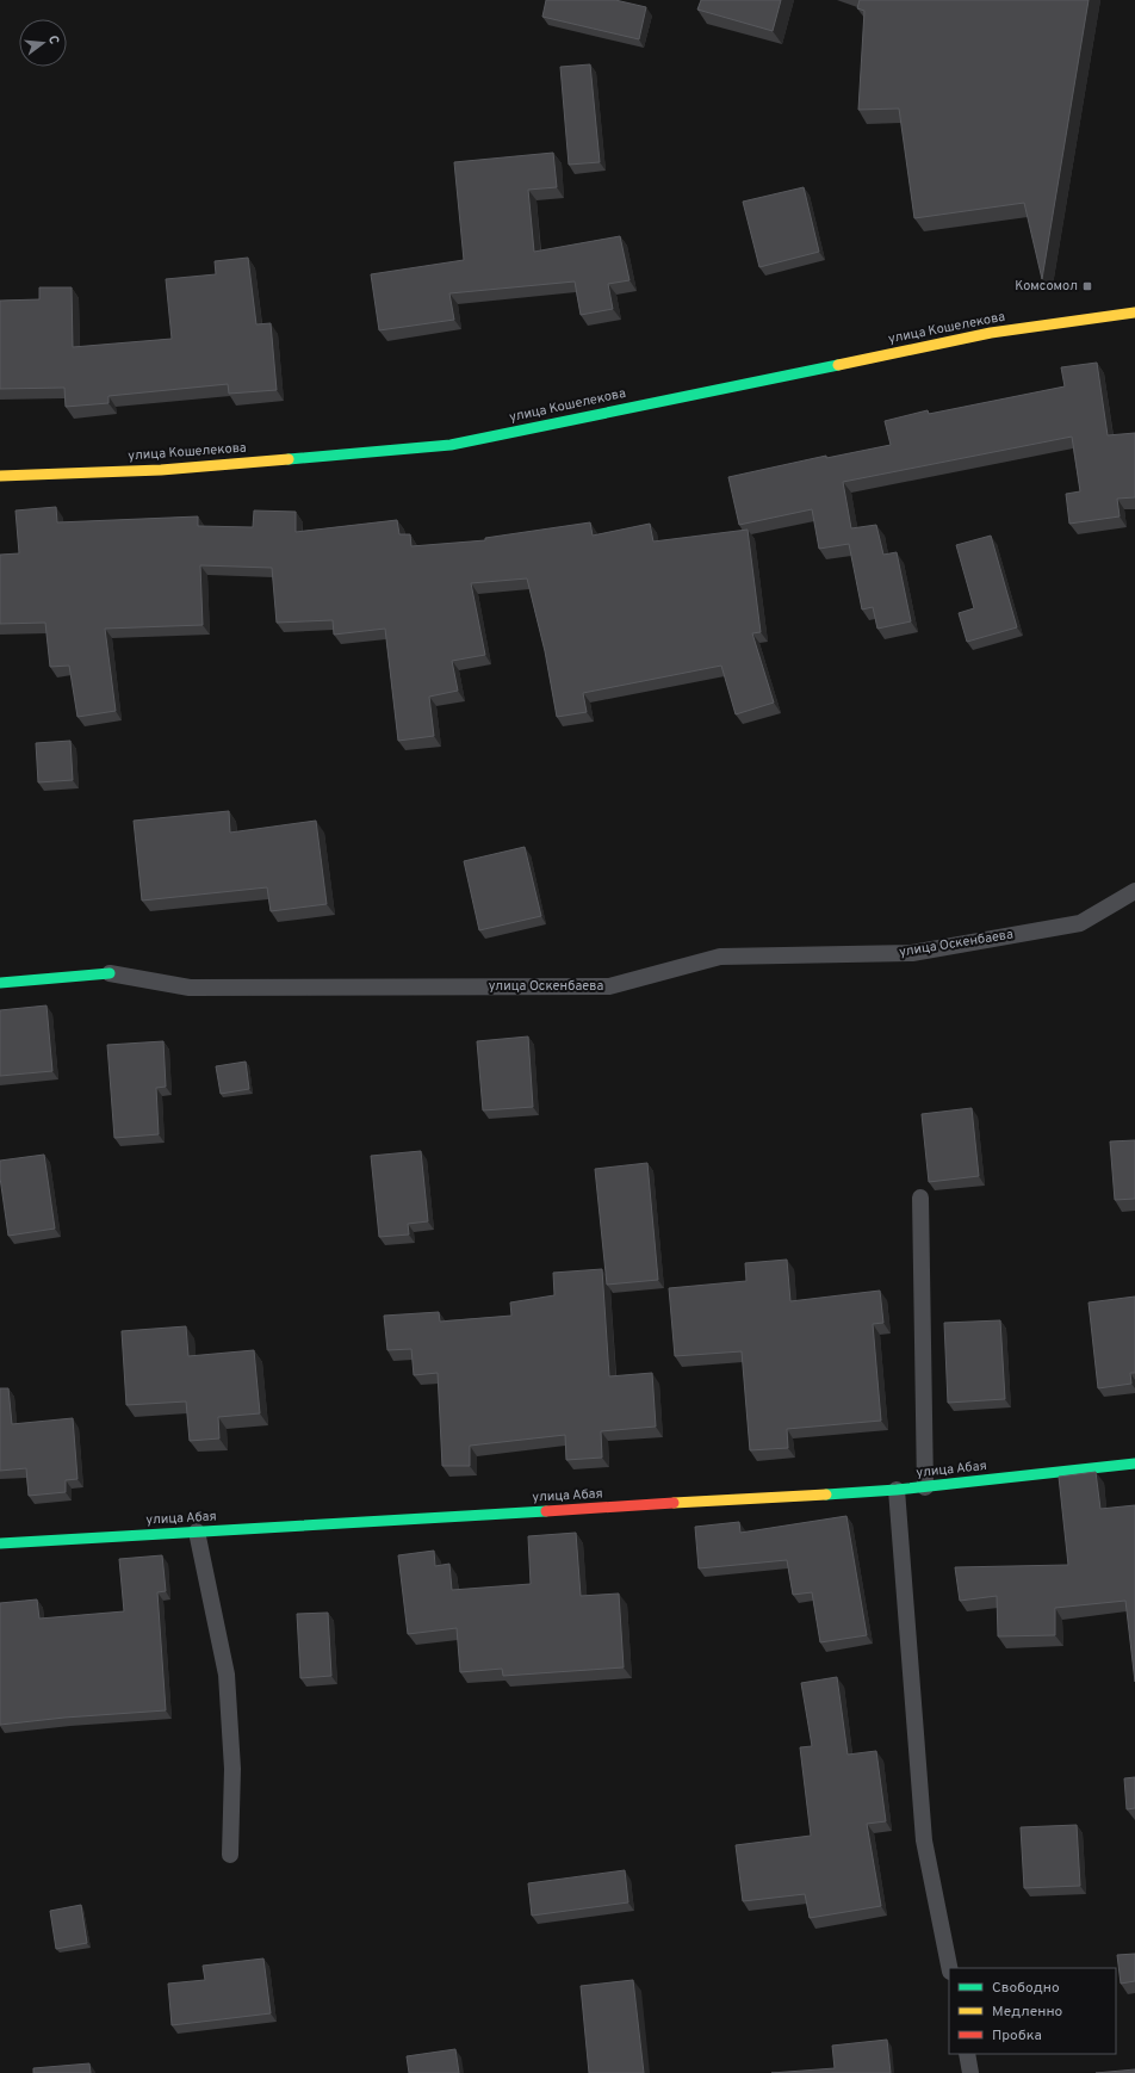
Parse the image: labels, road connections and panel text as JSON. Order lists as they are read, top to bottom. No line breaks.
{"streets":{"street":["улица Кошелекова","улица Оскенбаева","улица Абая"]},"places":{"transit":["Комсомол"]},"legend":["Свободно","Медленно","Пробка"],"north":"right"}
